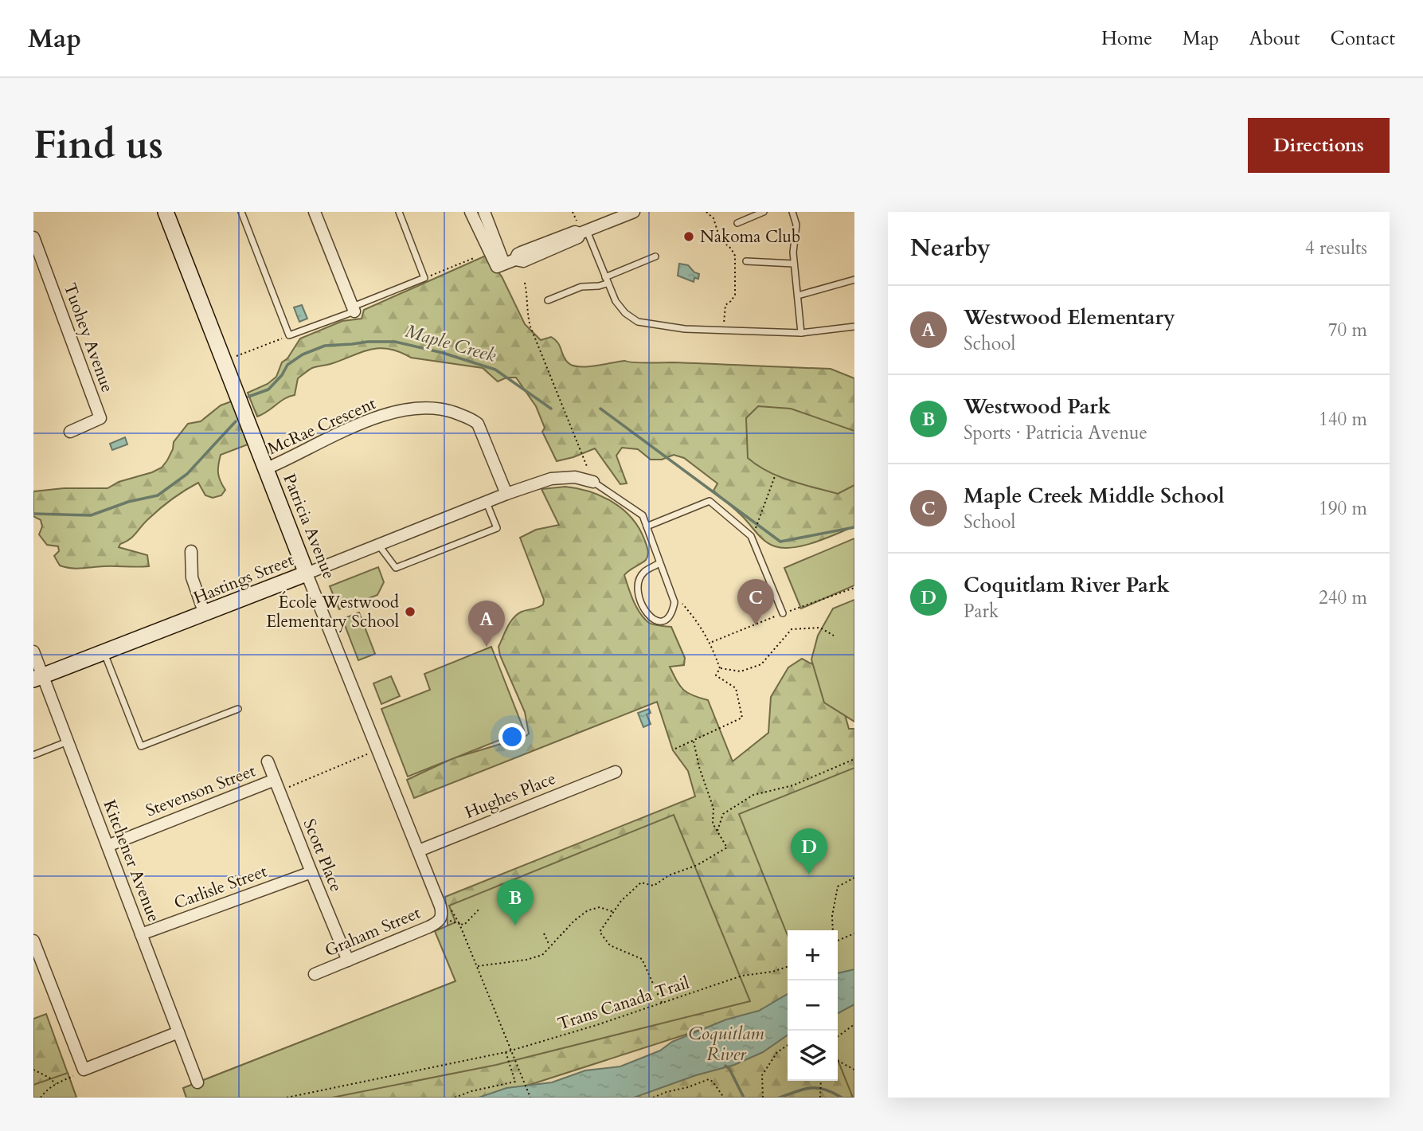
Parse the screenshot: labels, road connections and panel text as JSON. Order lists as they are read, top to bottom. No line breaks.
{"streets":{"street":["Tuohey Avenue","McRae Crescent","Patricia Avenue","Hastings Street","Stevenson Street","Hughes Place","Scott Place","Kitchener Avenue","Carlisle Street","Graham Street"],"path":["Trans Canada Trail"]},"crossings":[["McRae Crescent","Patricia Avenue"],["McRae Crescent","Hastings Street"],["Patricia Avenue","Hastings Street"],["Patricia Avenue","Hughes Place"],["Patricia Avenue","Graham Street"],["Hastings Street","Kitchener Avenue"],["Stevenson Street","Scott Place"],["Stevenson Street","Kitchener Avenue"],["Scott Place","Carlisle Street"],["Scott Place","Graham Street"],["Kitchener Avenue","Carlisle Street"]],"water":["Maple Creek","Coquitlam River"],"places":["Nakoma Club","École Westwood Elementary School"],"page":{"header":"Map","nav":["Home","Map","About","Contact"],"buttons":"Directions","title":"Find us","heading":["Nearby","4 results"],"list":[{"mark":"A","name":"Westwood Elementary","note":"School","value":"70 m"},{"mark":"B","name":"Westwood Park","note":"Sports · Patricia Avenue","value":"140 m"},{"mark":"C","name":"Maple Creek Middle School","note":"School","value":"190 m"},{"mark":"D","name":"Coquitlam River Park","note":"Park","value":"240 m"}],"pins":["C","A","D","B"],"map_buttons":["+","−"]}}
